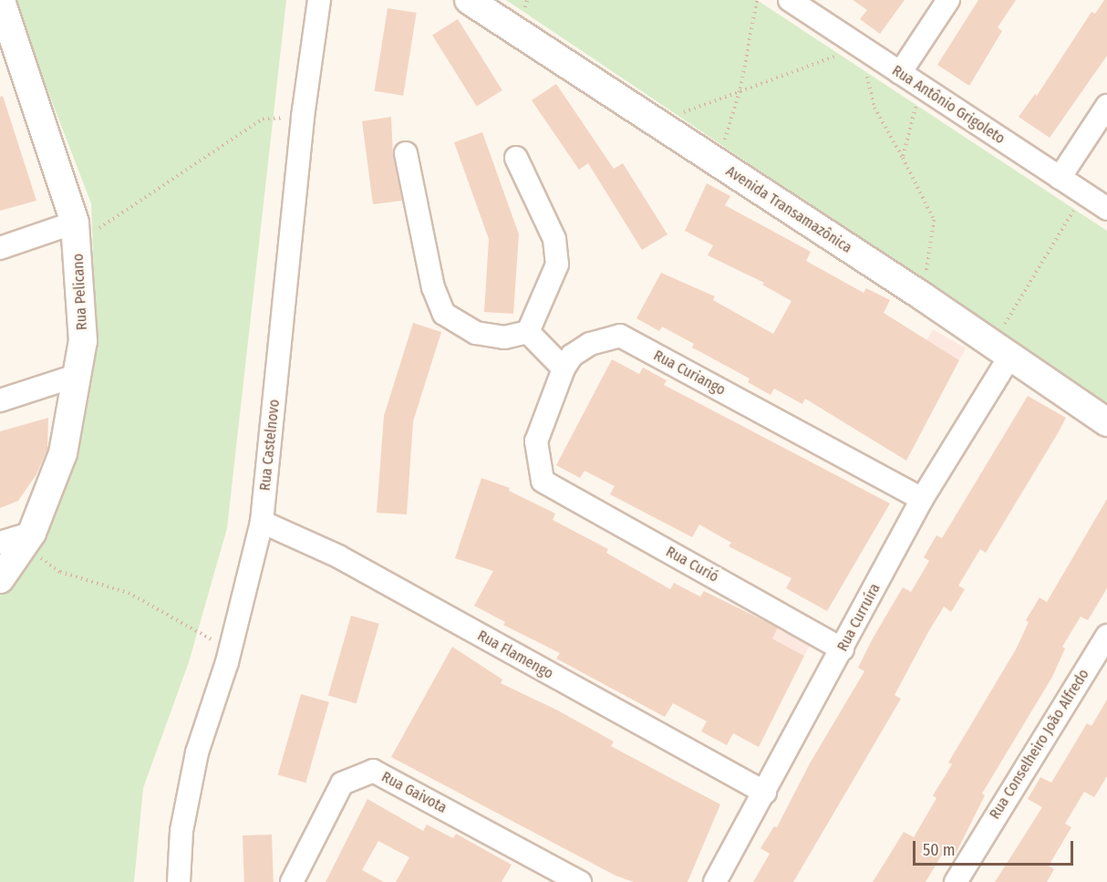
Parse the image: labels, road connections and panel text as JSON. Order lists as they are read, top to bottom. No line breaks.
{"streets":{"street":["Rua Antônio Grigoleto","Avenida Transamazônica","Rua Pelicano","Rua Curiango","Rua Castelnovo","Rua Curió","Rua Curruíra","Rua Flamengo","Rua Conselheiro João Alfredo","Rua Gaivota"]},"crossings":[["Avenida Transamazônica","Rua Curruíra"],["Rua Curiango","Rua Curió"],["Rua Curiango","Rua Curruíra"],["Rua Castelnovo","Rua Flamengo"],["Rua Curió","Rua Curruíra"],["Rua Curruíra","Rua Flamengo"]],"scale_bar":"50 m"}
